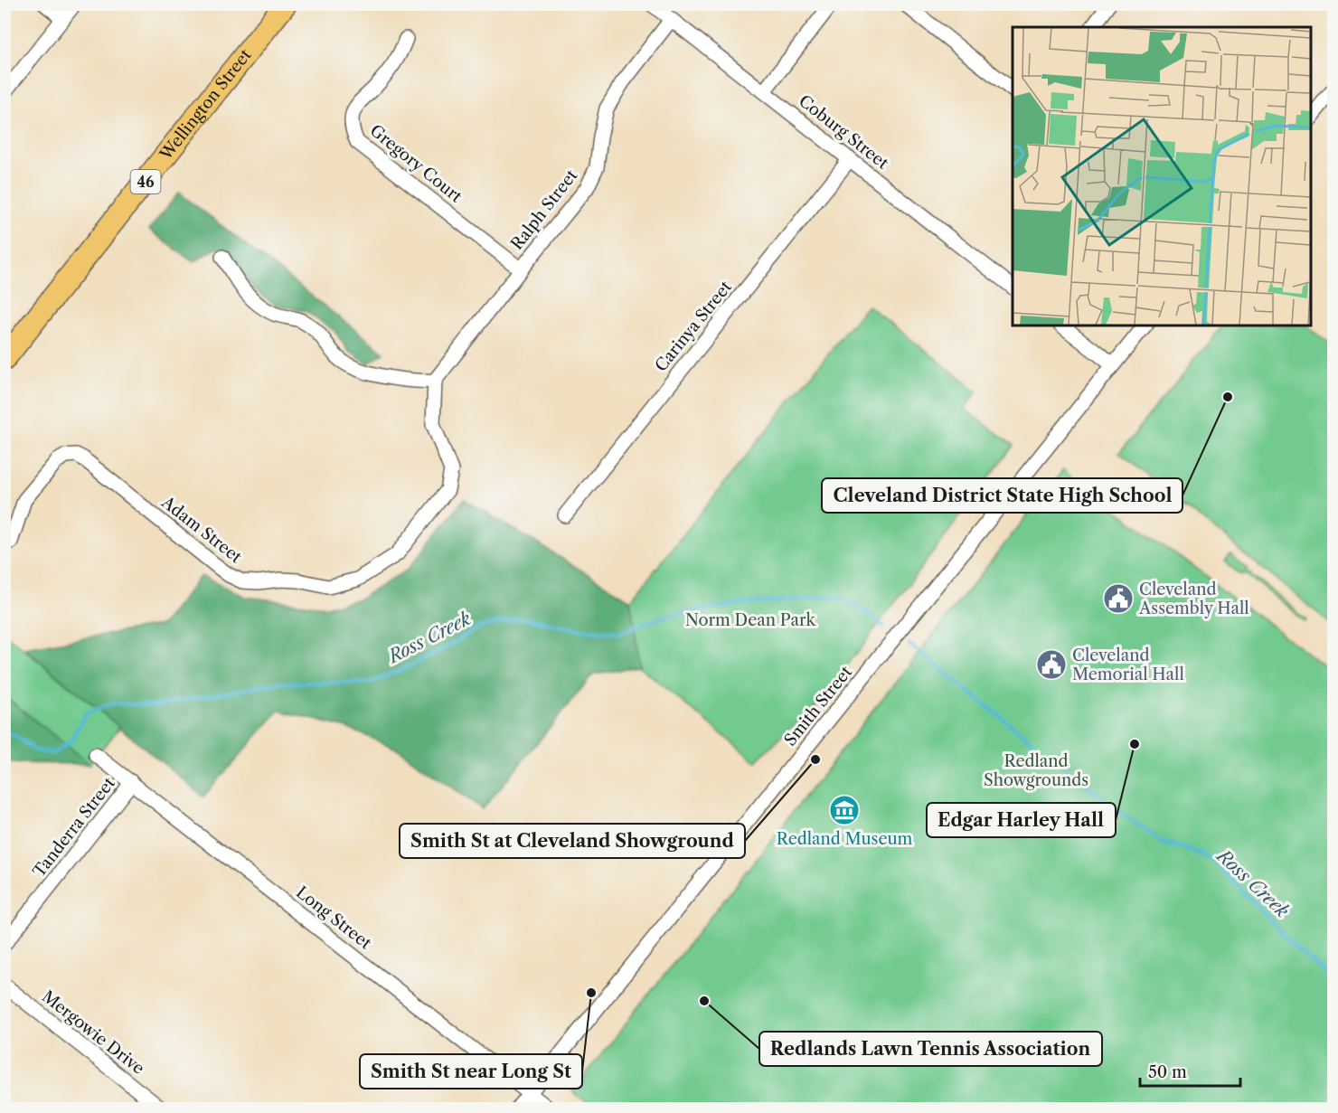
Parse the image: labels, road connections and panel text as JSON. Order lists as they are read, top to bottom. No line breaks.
{"streets":{"main road":["Wellington Street","46"],"street":["Coburg Street","Gregory Court","Ralph Street","Carinya Street","Adam Street","Smith Street","Tanderra Street","Long Street","Mergowie Drive"]},"crossings":[["Coburg Street","Ralph Street"],["Coburg Street","Carinya Street"],["Gregory Court","Ralph Street"],["Ralph Street","Adam Street"],["Smith Street","Long Street"],["Tanderra Street","Long Street"]],"water":["Ross Creek"],"parks":["Norm Dean Park","Redland Showgrounds"],"places":{"other":["Cleveland District State High School","Edgar Harley Hall","Smith St at Cleveland Showground","Smith St near Long St","Redlands Lawn Tennis Association"],"public building":["Cleveland Assembly Hall","Cleveland Memorial Hall"],"museum":["Redland Museum"]},"scale_bar":"50 m"}
